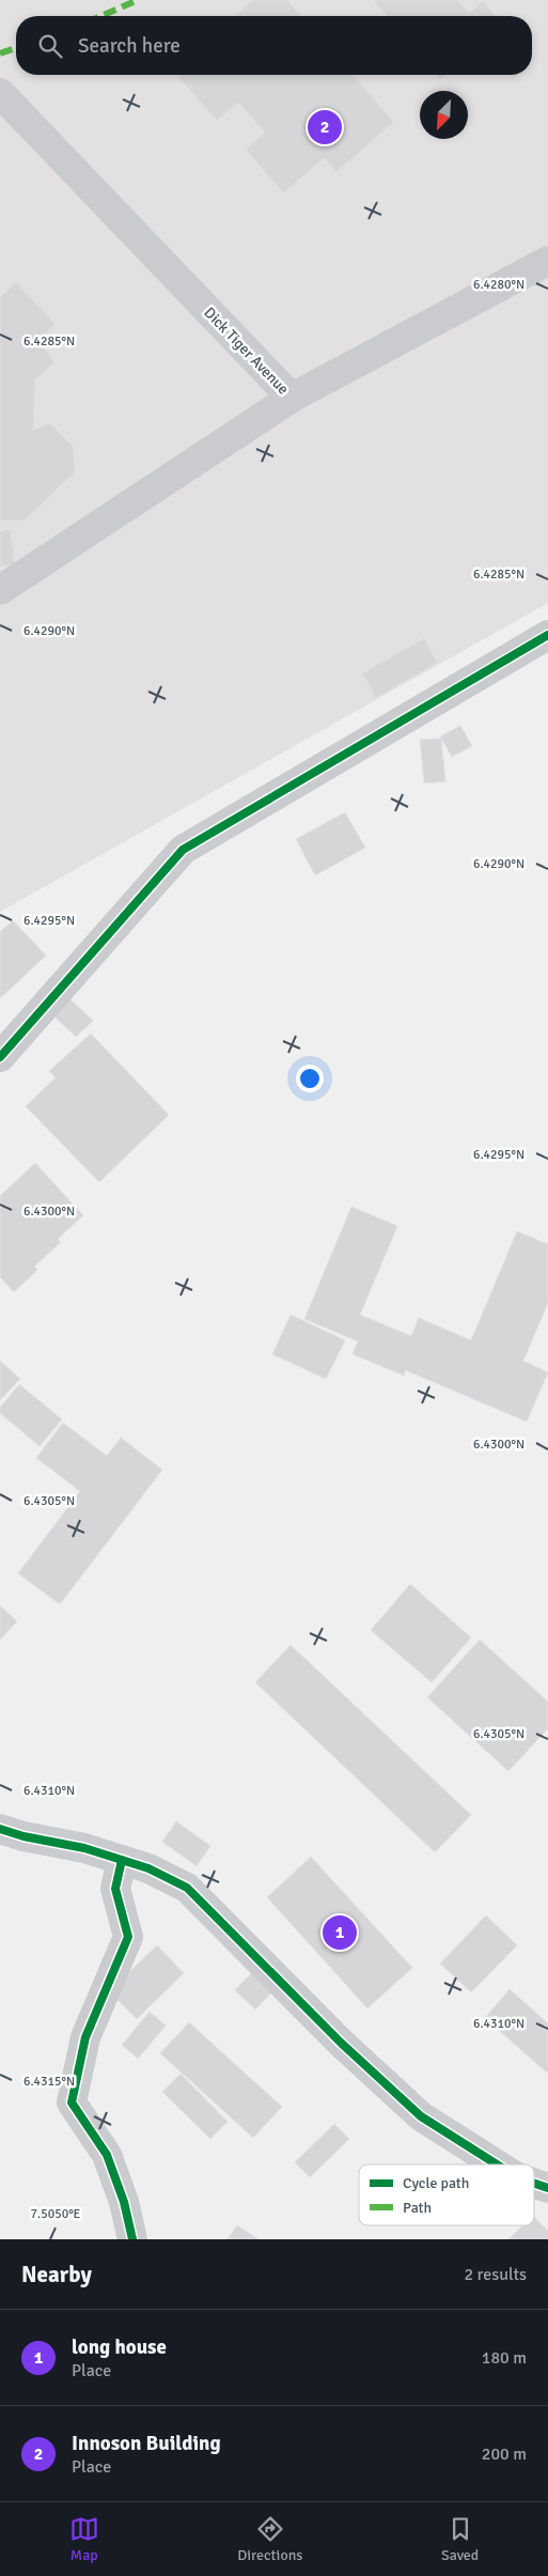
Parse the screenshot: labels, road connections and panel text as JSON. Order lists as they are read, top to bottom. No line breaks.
{"streets":{"street":["Dick Tiger Avenue"]},"legend":["Cycle path","Path"],"north":"bottom left","page":{"search":"Search here","pins":["2","1"],"heading":["Nearby","2 results"],"list":[{"mark":"1","name":"long house","note":"Place","value":"180 m"},{"mark":"2","name":"Innoson Building","note":"Place","value":"200 m"}],"nav":["Map","Directions","Saved"]},"coordinates":["6.4280°N","6.4285°N","6.4290°N","6.4295°N","6.4300°N","6.4305°N","6.4310°N","6.4315°N","7.5050°E"]}
